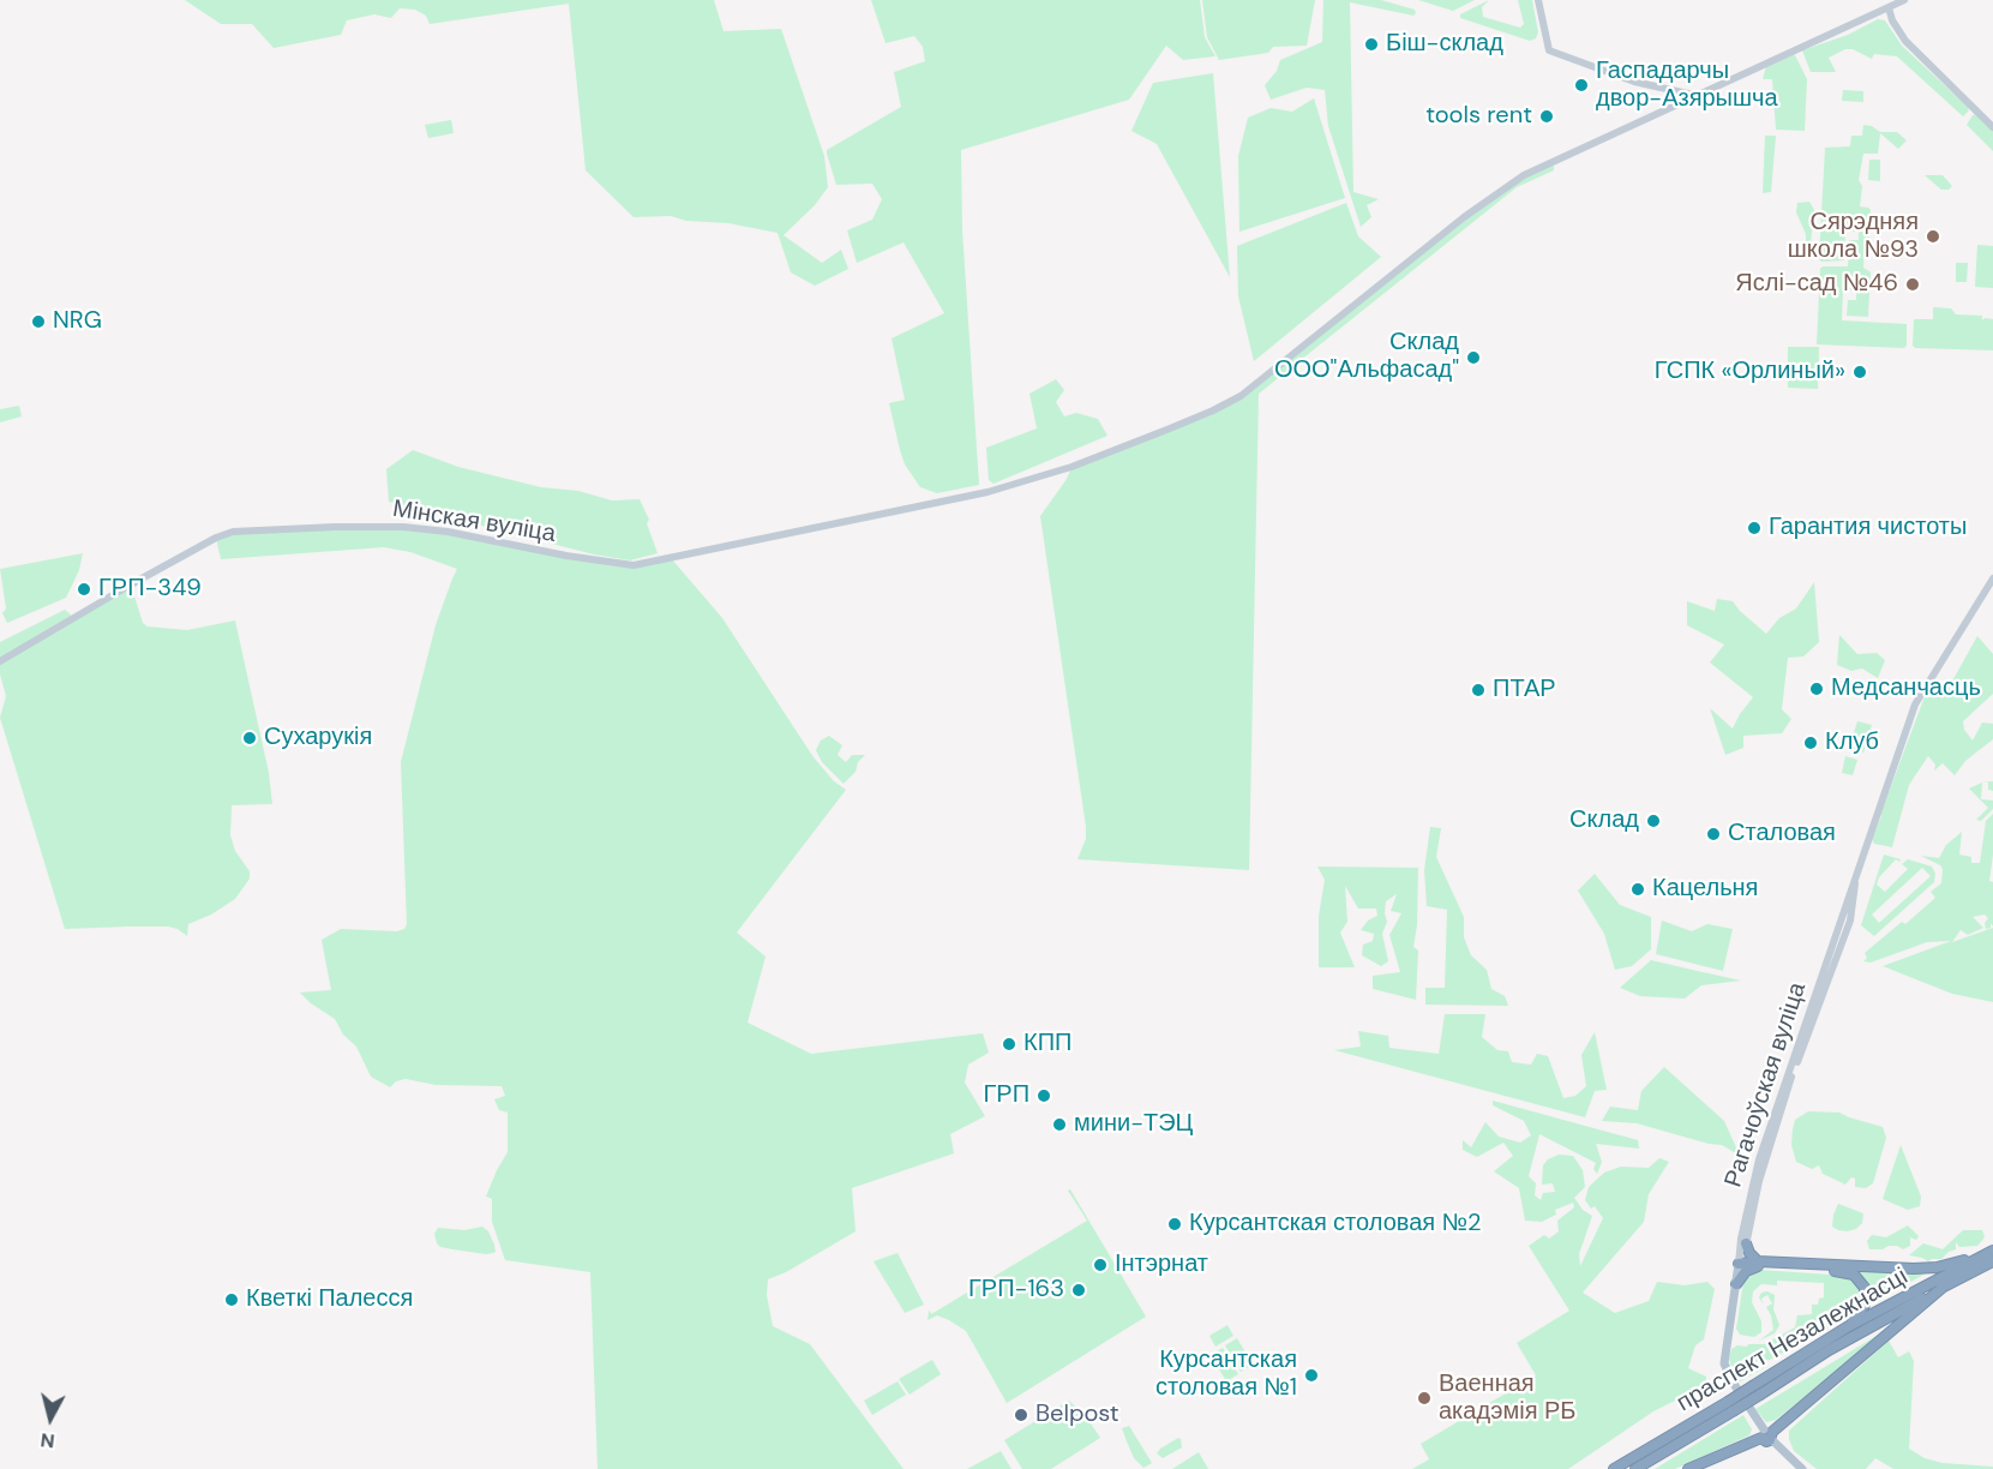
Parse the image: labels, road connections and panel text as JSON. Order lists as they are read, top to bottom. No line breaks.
{"streets":{"highway":["праспект Незалежнасці"],"main road":["Мінская вуліца","Рагачоўская вуліца"]},"places":["Біш-склад","Гаспадарчы двор-Азярышча","tools rent","Сярэдняя школа №93","Яслі-сад №46","NRG","Склад ООО\"Альфасад\"","ГСПК «Орлиный»","Гарантия чистоты","ГРП-349","Медсанчасць","ПТАР","Сухарукія","Клуб","Склад","Сталовая","Кацельня","КПП","ГРП","мини-ТЭЦ","Курсантская столовая №2","Інтэрнат","ГРП-163","Кветкі Палесся","Курсантская столовая №1","Ваенная акадэмія РБ","Belpost"],"north":"bottom"}
